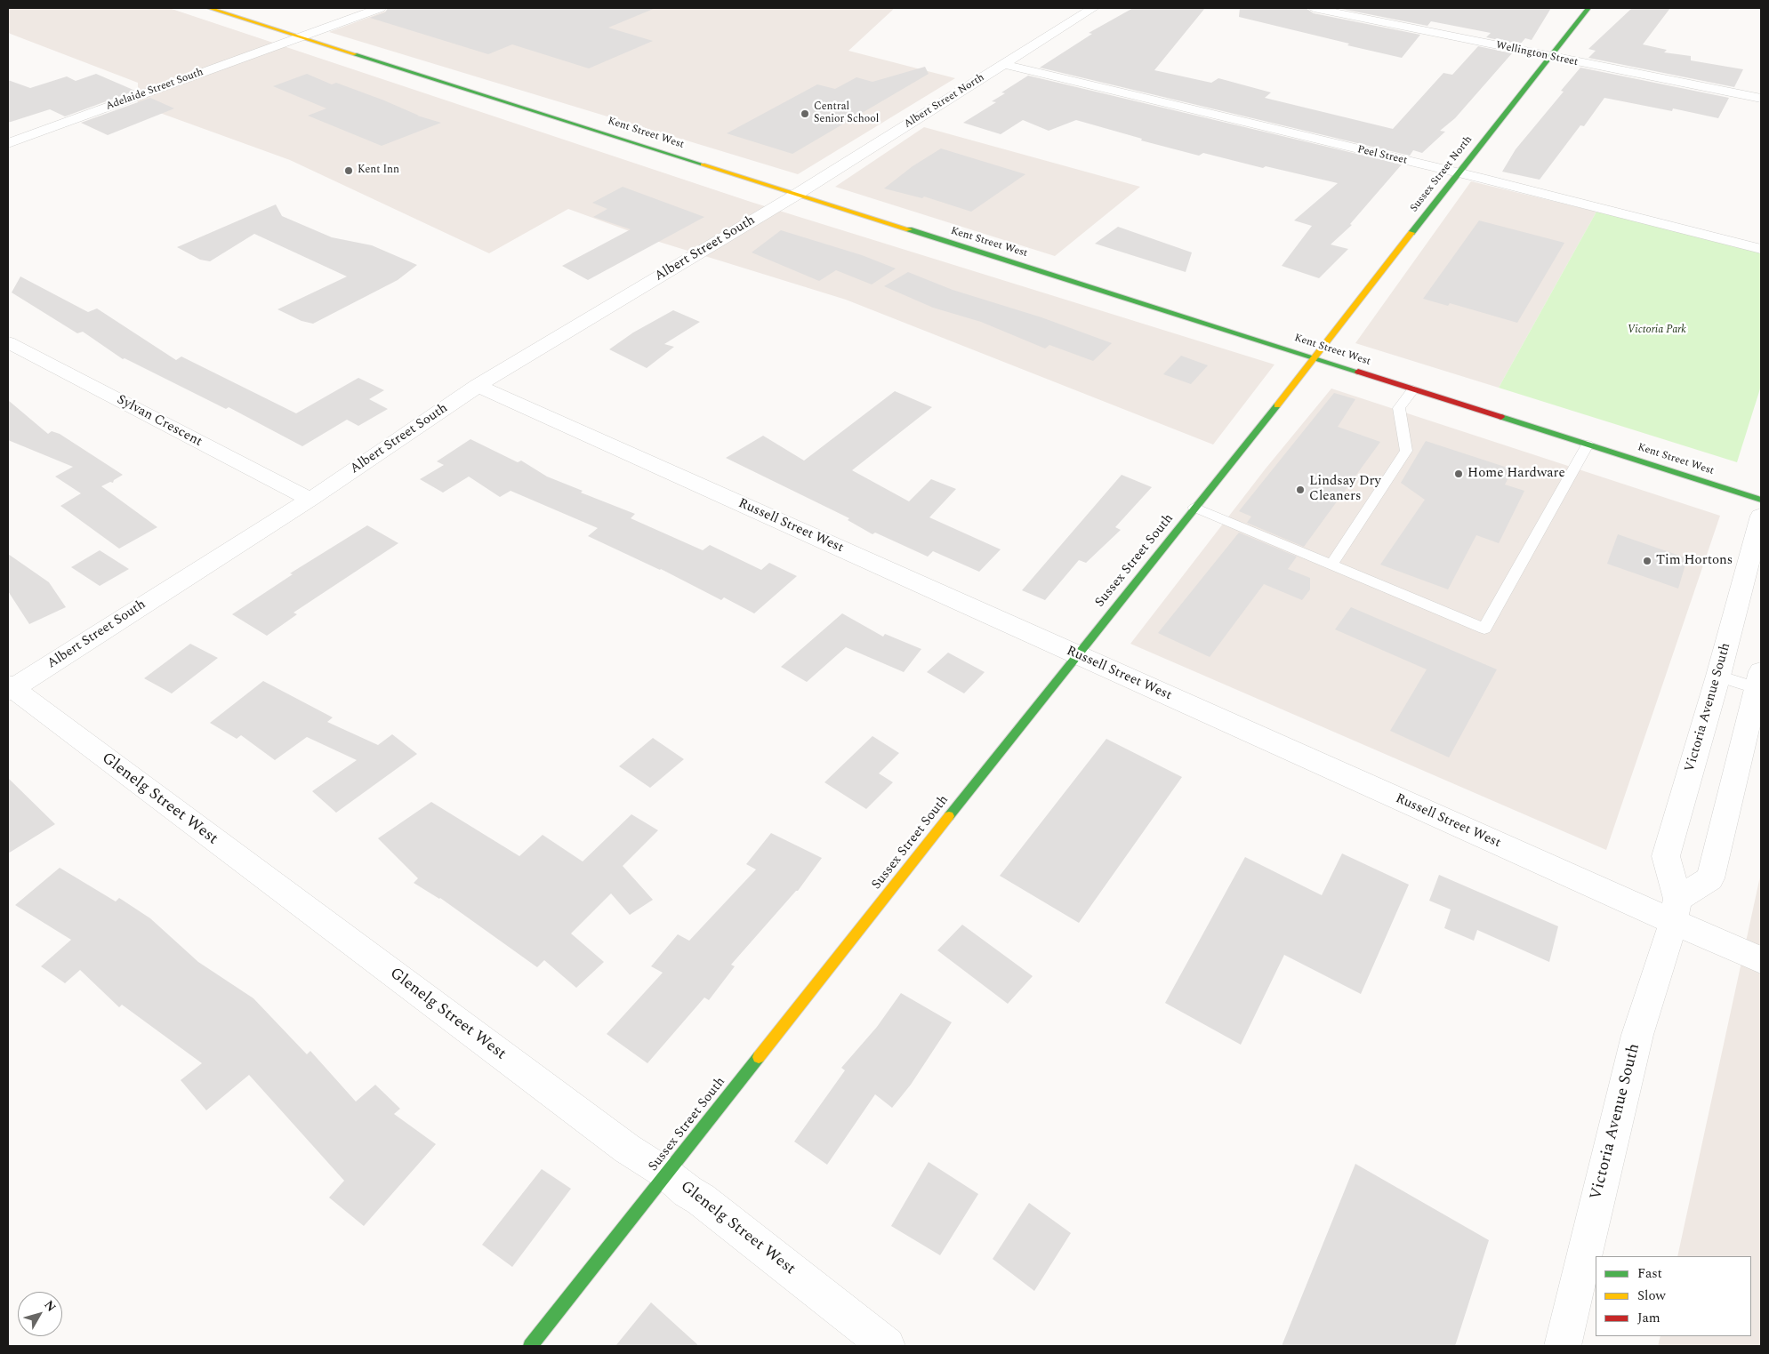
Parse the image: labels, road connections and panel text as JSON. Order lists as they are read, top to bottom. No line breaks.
{"streets":{"street":["Wellington Street","Adelaide Street South","Albert Street North","Kent Street West","Peel Street","Sussex Street North","Albert Street South","Sylvan Crescent","Russell Street West","Sussex Street South","Victoria Avenue South","Glenelg Street West"]},"crossings":[["Wellington Street","Sussex Street North"],["Adelaide Street South","Kent Street West"],["Albert Street North","Kent Street West"],["Albert Street North","Peel Street"],["Albert Street North","Albert Street South"],["Kent Street West","Sussex Street North"],["Kent Street West","Albert Street South"],["Kent Street West","Sussex Street South"],["Peel Street","Sussex Street North"],["Sussex Street North","Sussex Street South"],["Albert Street South","Sylvan Crescent"],["Albert Street South","Russell Street West"],["Albert Street South","Glenelg Street West"],["Russell Street West","Sussex Street South"],["Russell Street West","Victoria Avenue South"],["Sussex Street South","Glenelg Street West"]],"parks":["Victoria Park"],"places":["Central Senior School","Kent Inn","Home Hardware","Lindsay Dry Cleaners","Tim Hortons"],"legend":["Fast","Slow","Jam"],"north":"top right"}
